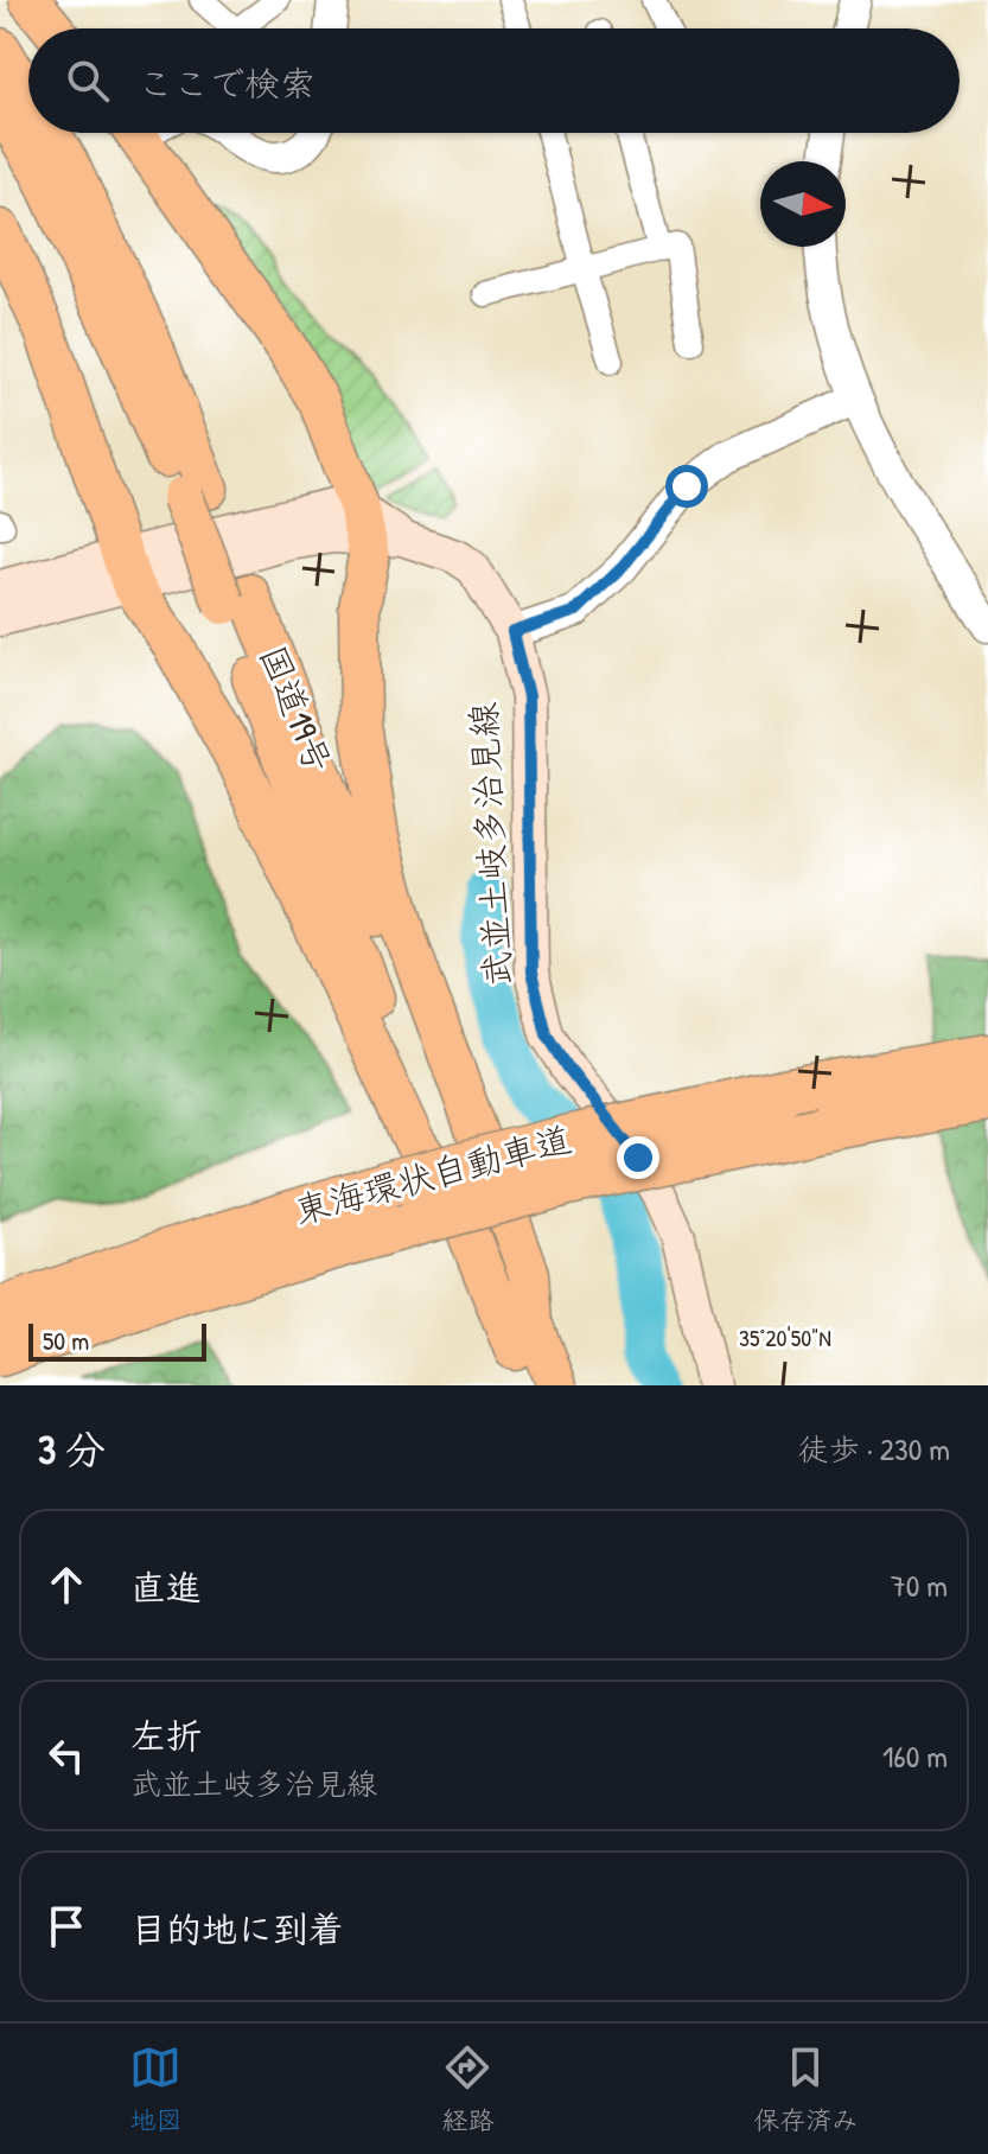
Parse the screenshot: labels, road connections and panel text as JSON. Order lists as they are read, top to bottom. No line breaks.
{"streets":{"highway":["国道19号","東海環状自動車道"],"main road":["武並土岐多治見線"]},"scale_bar":"50 m","north":"right","page":{"search":"ここで検索","scale":"50 m","heading":["3 分","徒歩 · 230 m"],"list":[["直進","70 m"],["左折","武並土岐多治見線","160 m"],"目的地に到着"],"nav":["地図","経路","保存済み"]},"coordinates":["35°20'50\"N"]}
